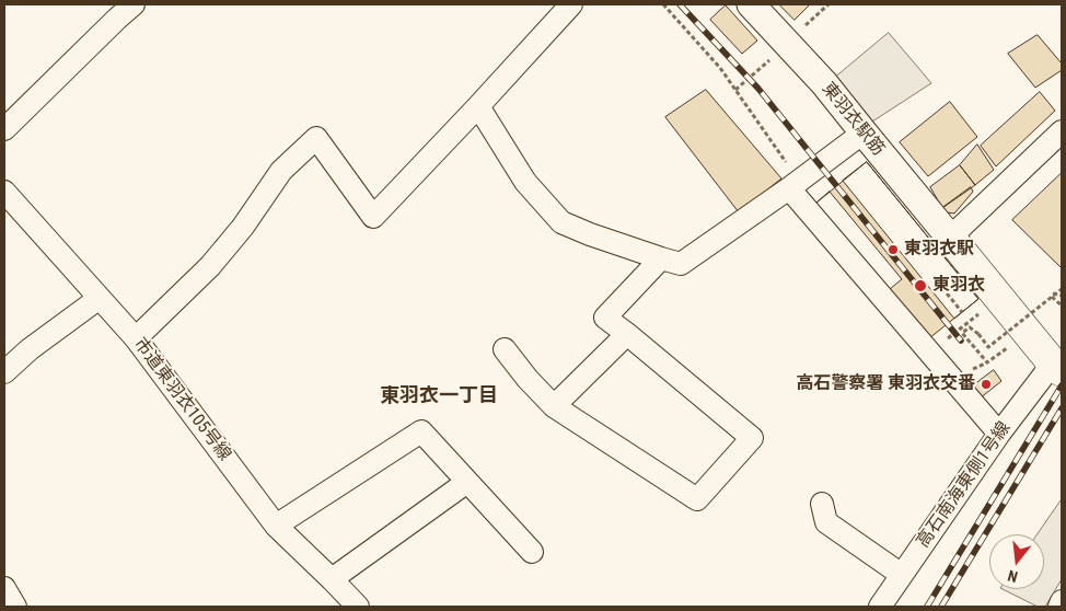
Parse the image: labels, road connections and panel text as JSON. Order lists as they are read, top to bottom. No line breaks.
{"streets":{"street":["東羽衣駅筋","市道東羽衣105号線","高石南海東側1号線"]},"districts":["東羽衣一丁目"],"places":["東羽衣駅","東羽衣","高石警察署 東羽衣交番"],"north":"bottom"}
